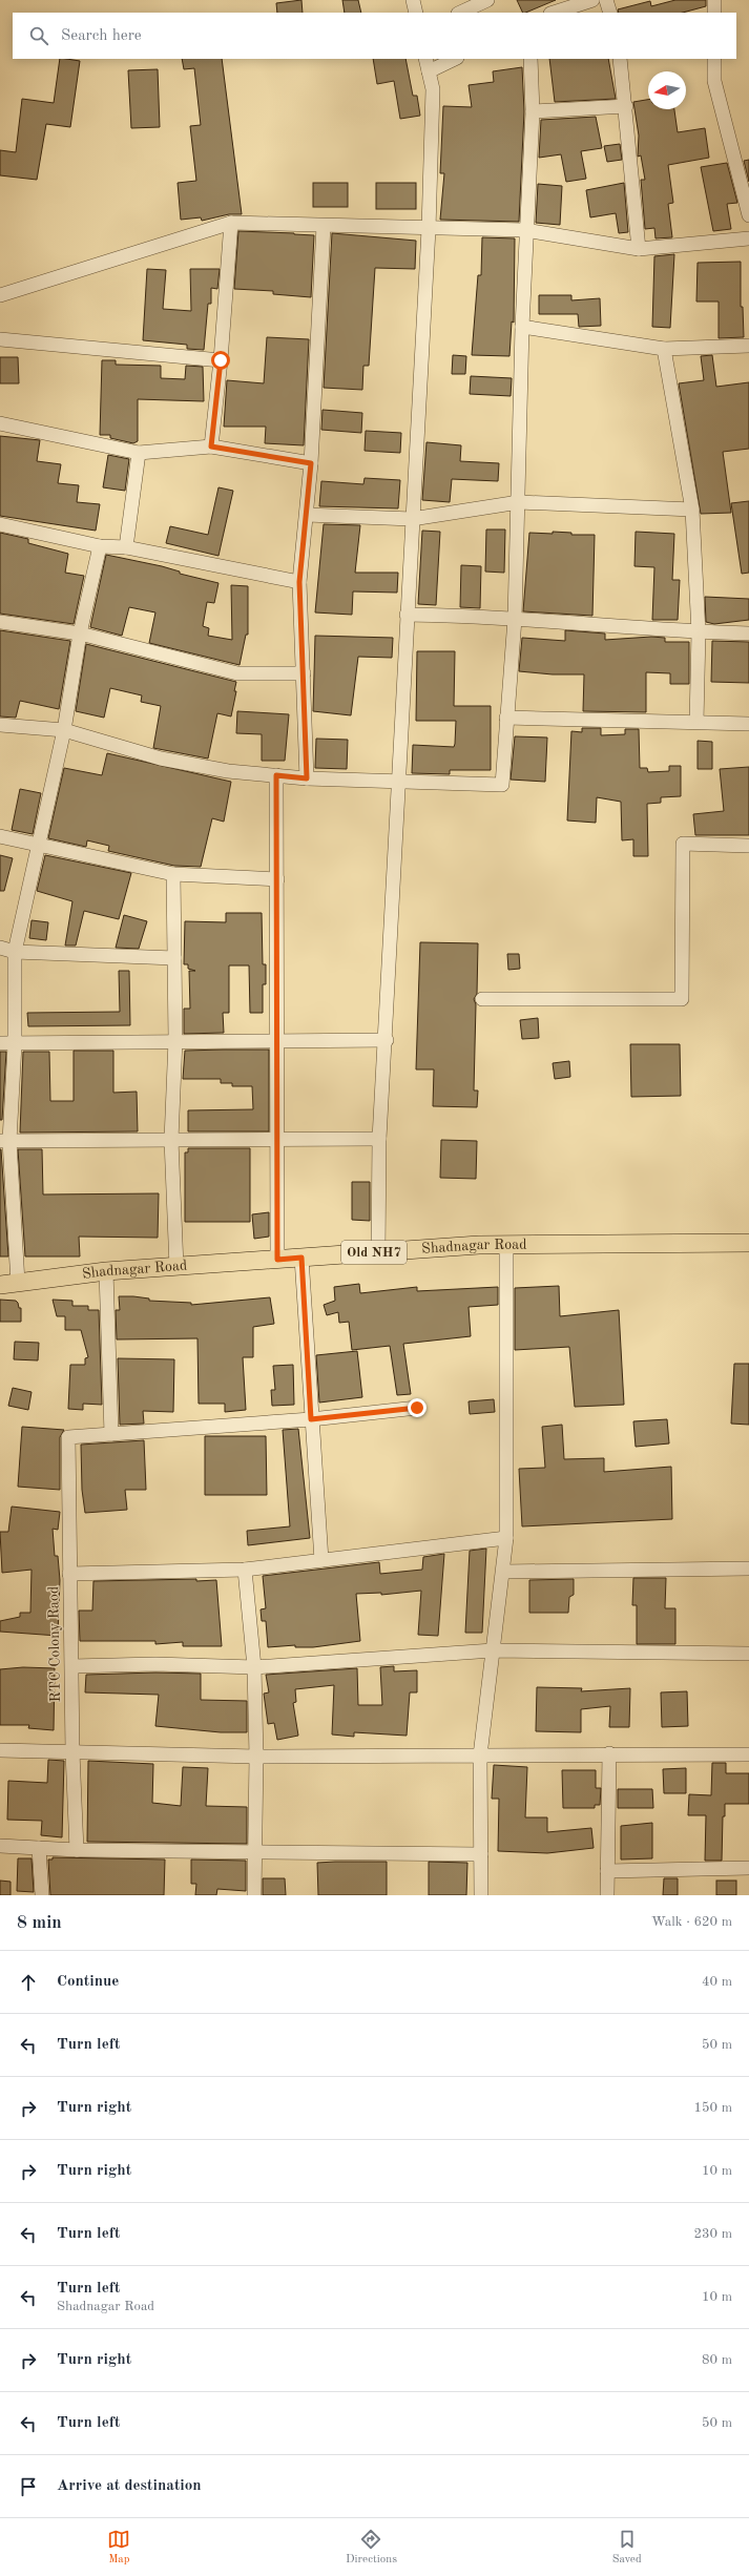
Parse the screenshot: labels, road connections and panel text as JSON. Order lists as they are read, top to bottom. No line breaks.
{"streets":{"main road":["Shadnagar Road","Old NH7"],"street":["RTC Colony Raod"]},"north":"left","page":{"search":"Search here","heading":["8 min","Walk · 620 m"],"list":[["Continue","40 m"],["Turn left","50 m"],["Turn right","150 m"],["Turn right","10 m"],["Turn left","230 m"],["Turn left","Shadnagar Road","10 m"],["Turn right","80 m"],["Turn left","50 m"],"Arrive at destination"],"nav":["Map","Directions","Saved"]}}
